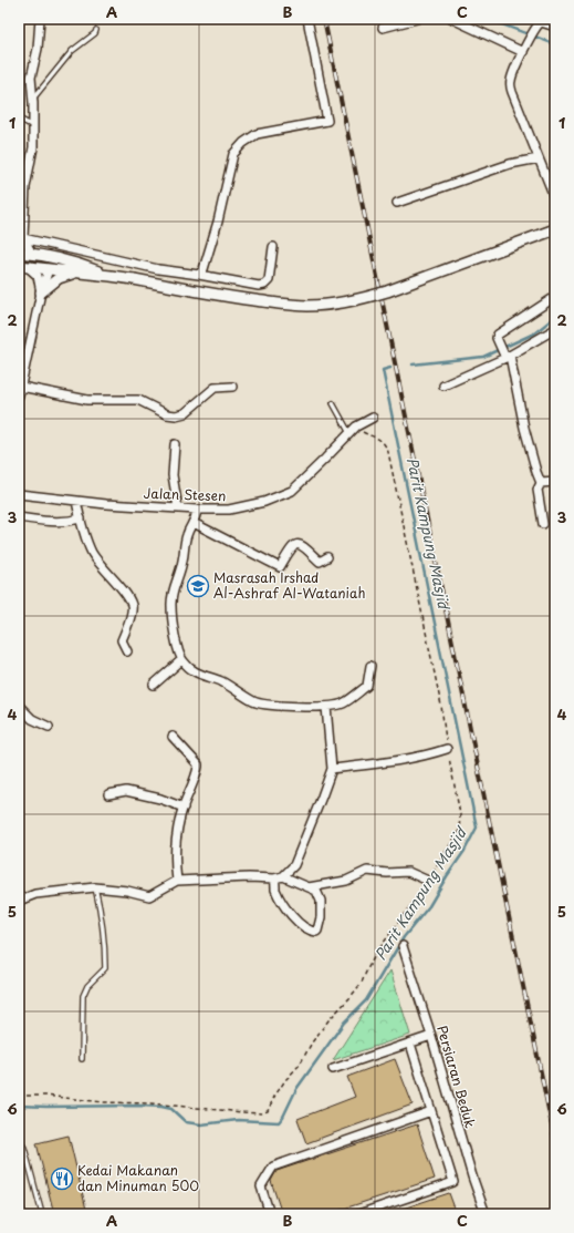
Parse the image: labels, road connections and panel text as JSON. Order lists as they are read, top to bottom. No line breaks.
{"streets":{"street":["Jalan Stesen","Persiaran Beduk"]},"water":["Parit Kampung Masjid"],"places":{"school or university":["Masrasah Irshad Al-Ashraf Al-Wataniah"],"restaurant":["Kedai Makanan dan Minuman 500"]},"grid":{"columns":["A","B","C"],"rows":["1","2","3","4","5","6"]}}
